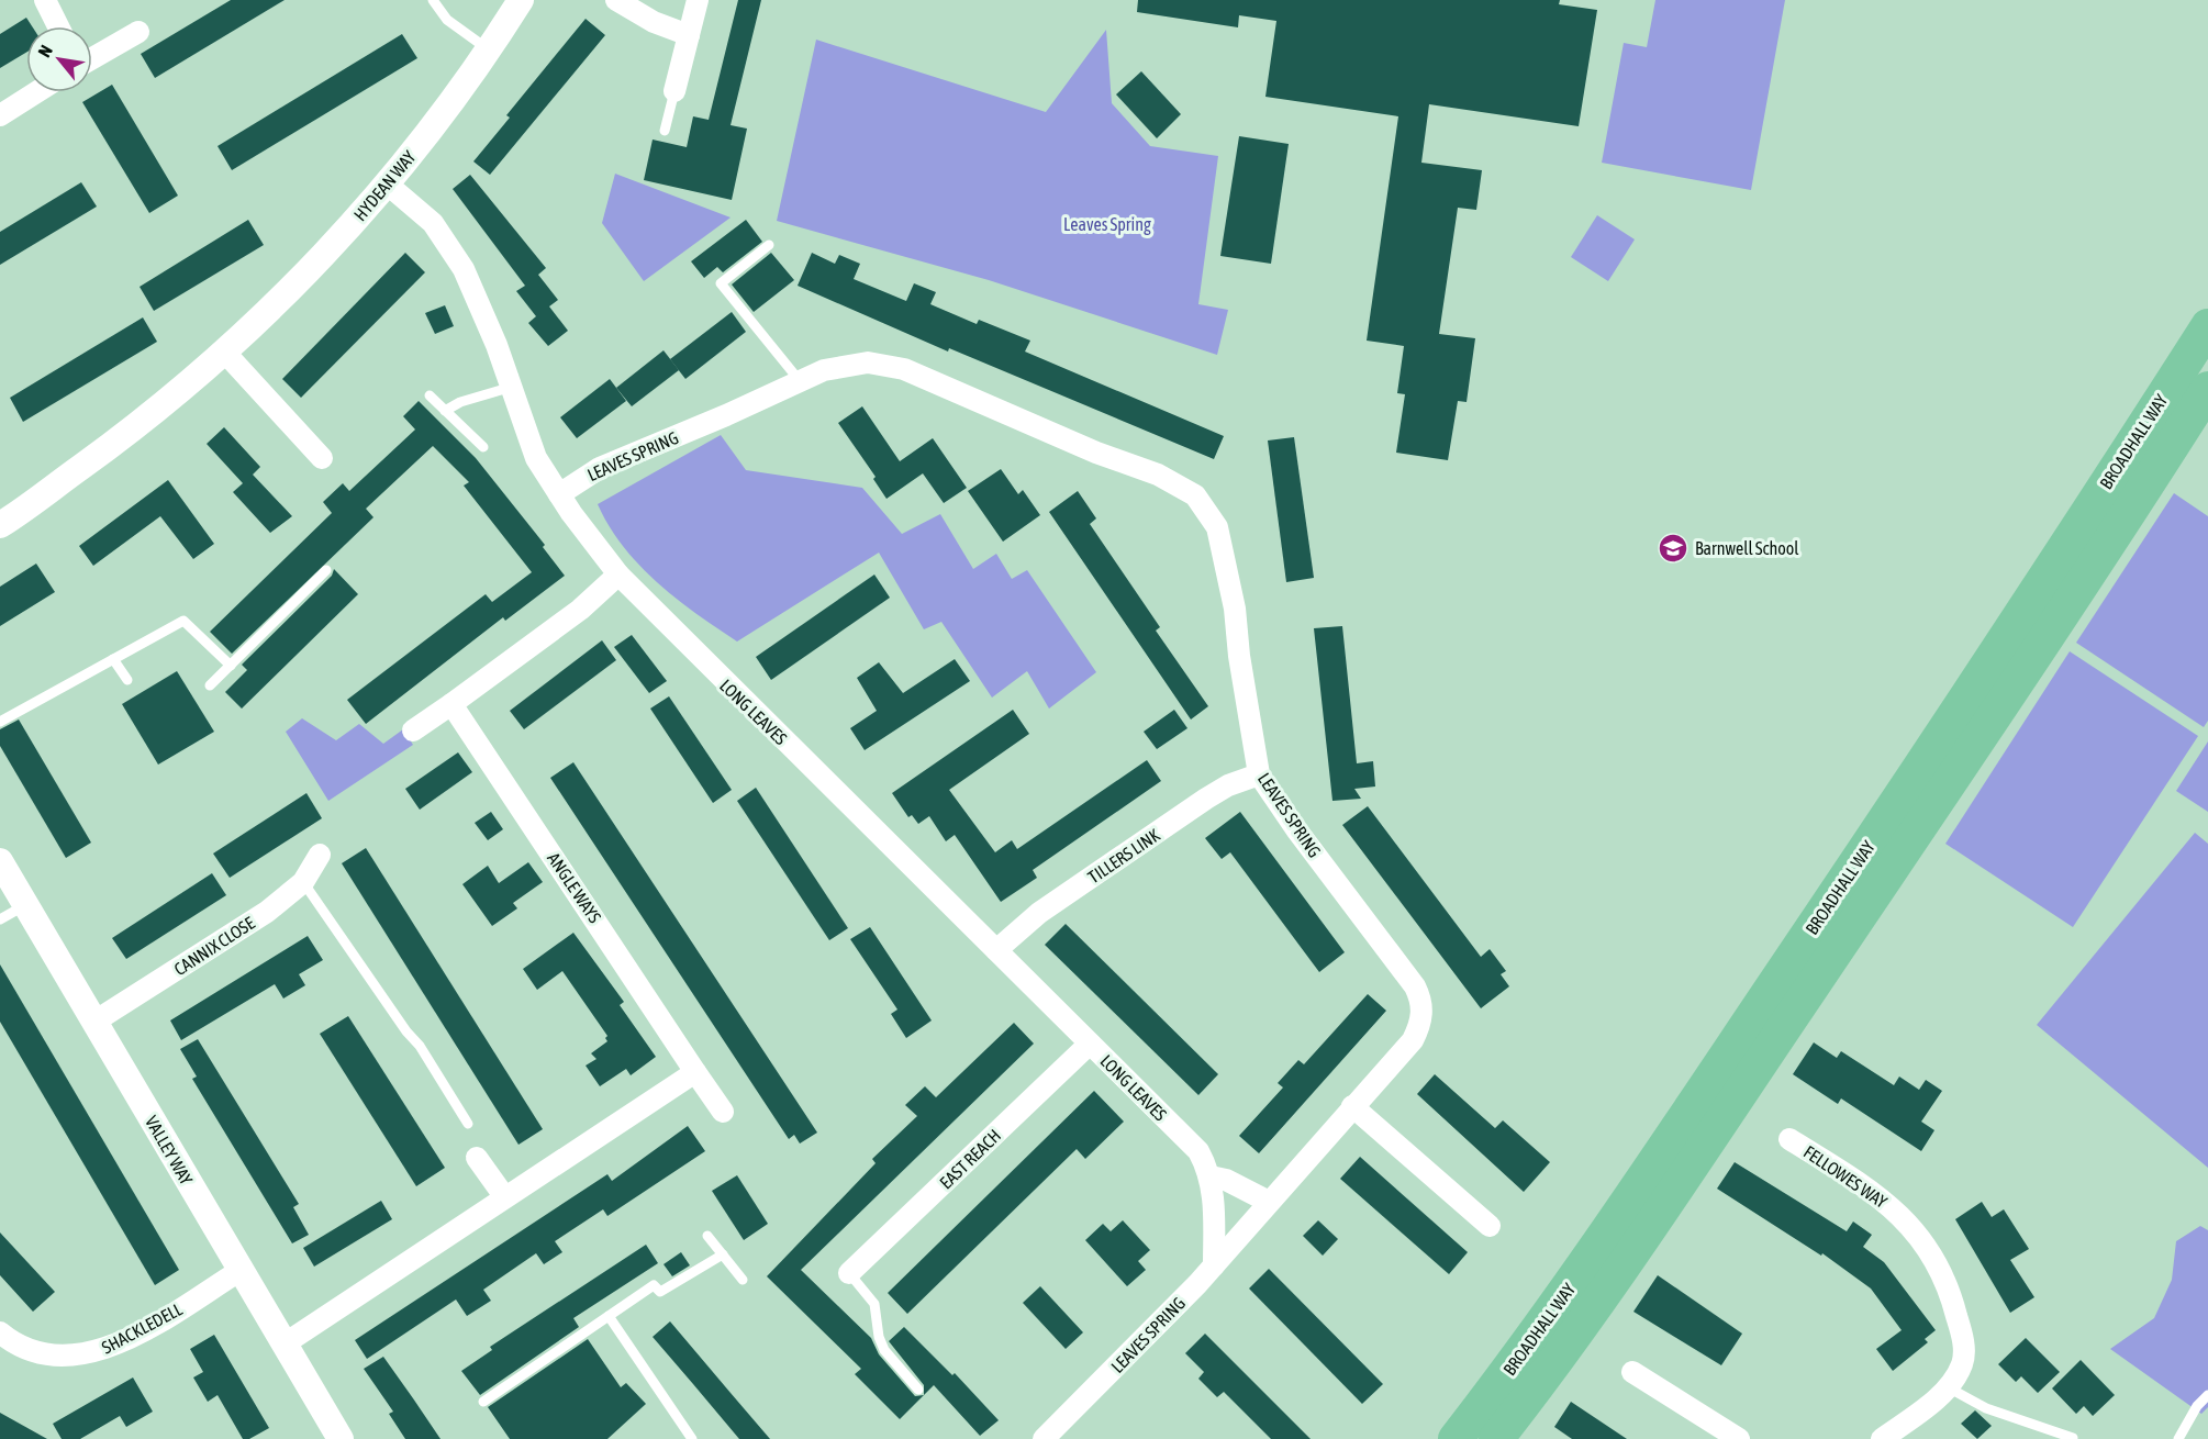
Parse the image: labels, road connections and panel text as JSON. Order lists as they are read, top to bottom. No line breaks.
{"streets":{"highway":["BROADHALL WAY"],"street":["HYDEAN WAY","LEAVES SPRING","LONG LEAVES","TILLERS LINK","ANGLE WAYS","CANNIX CLOSE","VALLEY WAY","EAST REACH","FELLOWES WAY","SHACKLEDELL"]},"crossings":[["HYDEAN WAY","LONG LEAVES"],["LEAVES SPRING","LONG LEAVES"],["LEAVES SPRING","TILLERS LINK"],["LONG LEAVES","TILLERS LINK"],["LONG LEAVES","EAST REACH"],["CANNIX CLOSE","VALLEY WAY"],["VALLEY WAY","SHACKLEDELL"]],"parks":["Leaves Spring"],"places":{"school or university":["Barnwell School"]},"north":"top left"}
